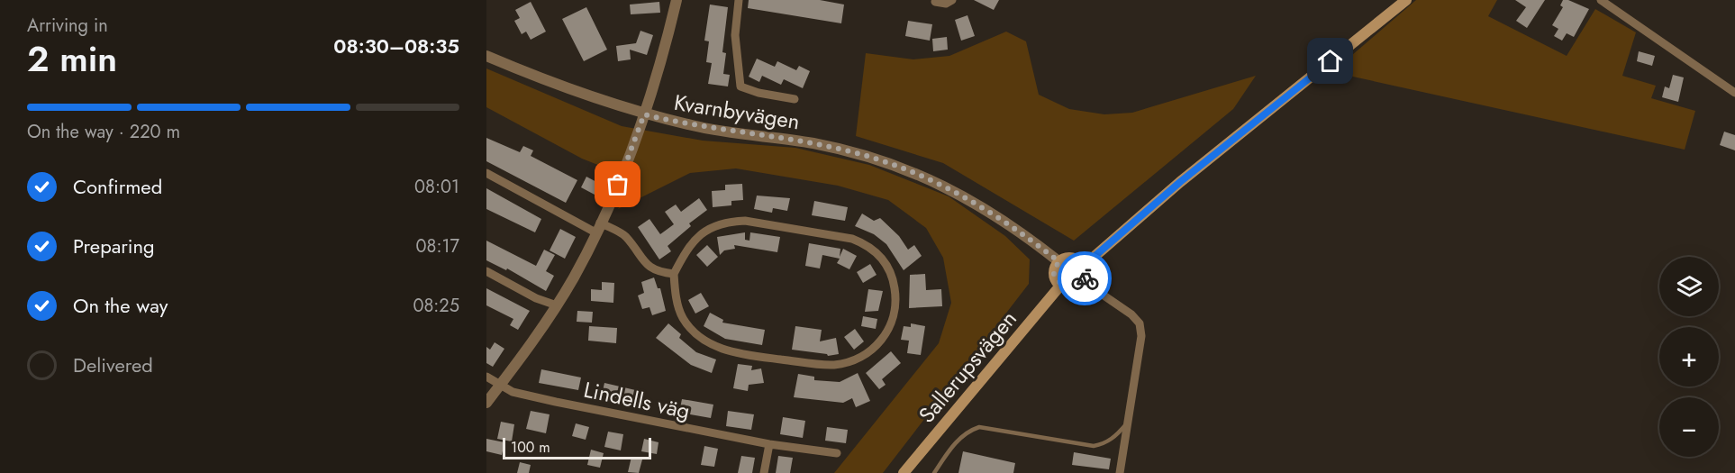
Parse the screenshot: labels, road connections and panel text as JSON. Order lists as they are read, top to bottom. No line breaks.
{"streets":{"main road":["Sallerupsvägen"],"street":["Kvarnbyvägen","Lindells väg"]},"crossings":[["Kvarnbyvägen","Sallerupsvägen"]],"scale_bar":"100 m","page":{"heading":["2 min","Arriving in","08:30–08:35"],"bar":"On the way · 220 m","list":[["Confirmed","08:01"],["Preparing","08:17"],["On the way","08:25"],"Delivered"],"map_buttons":["+","−"],"scale":"100 m"}}
